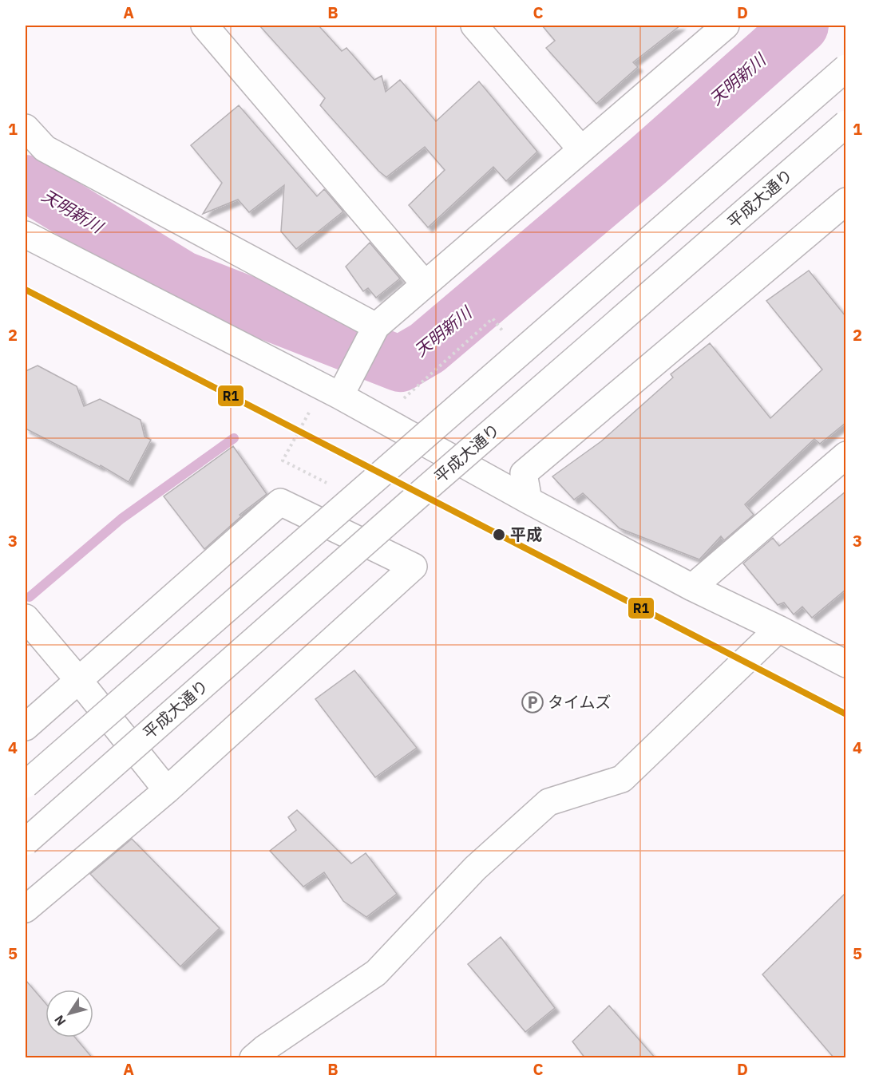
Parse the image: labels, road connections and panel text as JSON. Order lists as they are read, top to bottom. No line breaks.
{"streets":{"street":["平成大通り"]},"water":["天明新川"],"places":{"other":["平成"],"parking":["タイムズ"]},"lines":["transit line R1"],"north":"bottom left","grid":{"columns":["A","B","C","D"],"rows":["1","2","3","4","5"]}}
